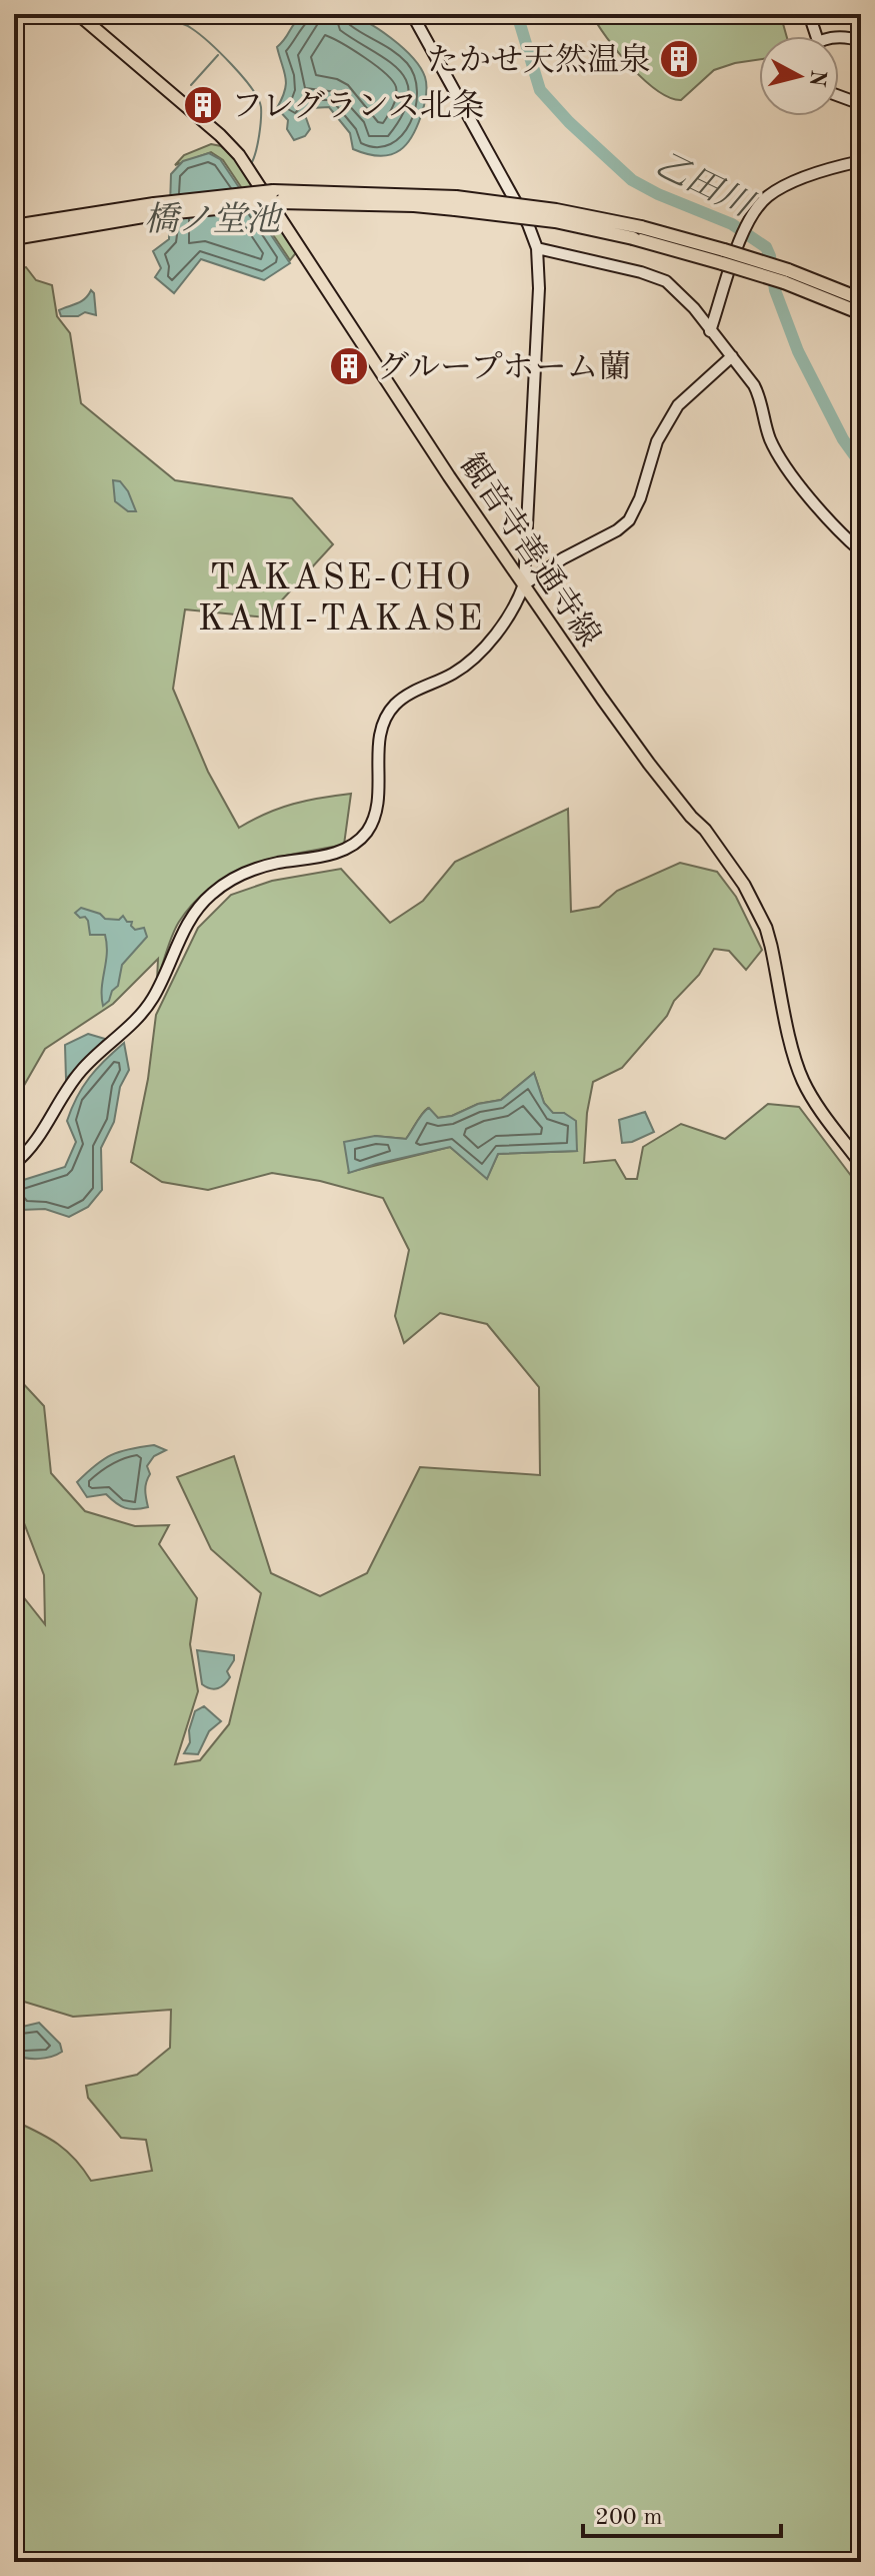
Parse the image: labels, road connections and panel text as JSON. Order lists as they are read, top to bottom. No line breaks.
{"streets":{"main road":["観音寺善通寺線"]},"districts":["TAKASE-CHO KAMI-TAKASE"],"water":["乙田川","橋ノ堂池"],"places":{"building":["たかせ天然温泉","フレグランス北条","グループホーム蘭"]},"scale_bar":"200 m","north":"right"}
